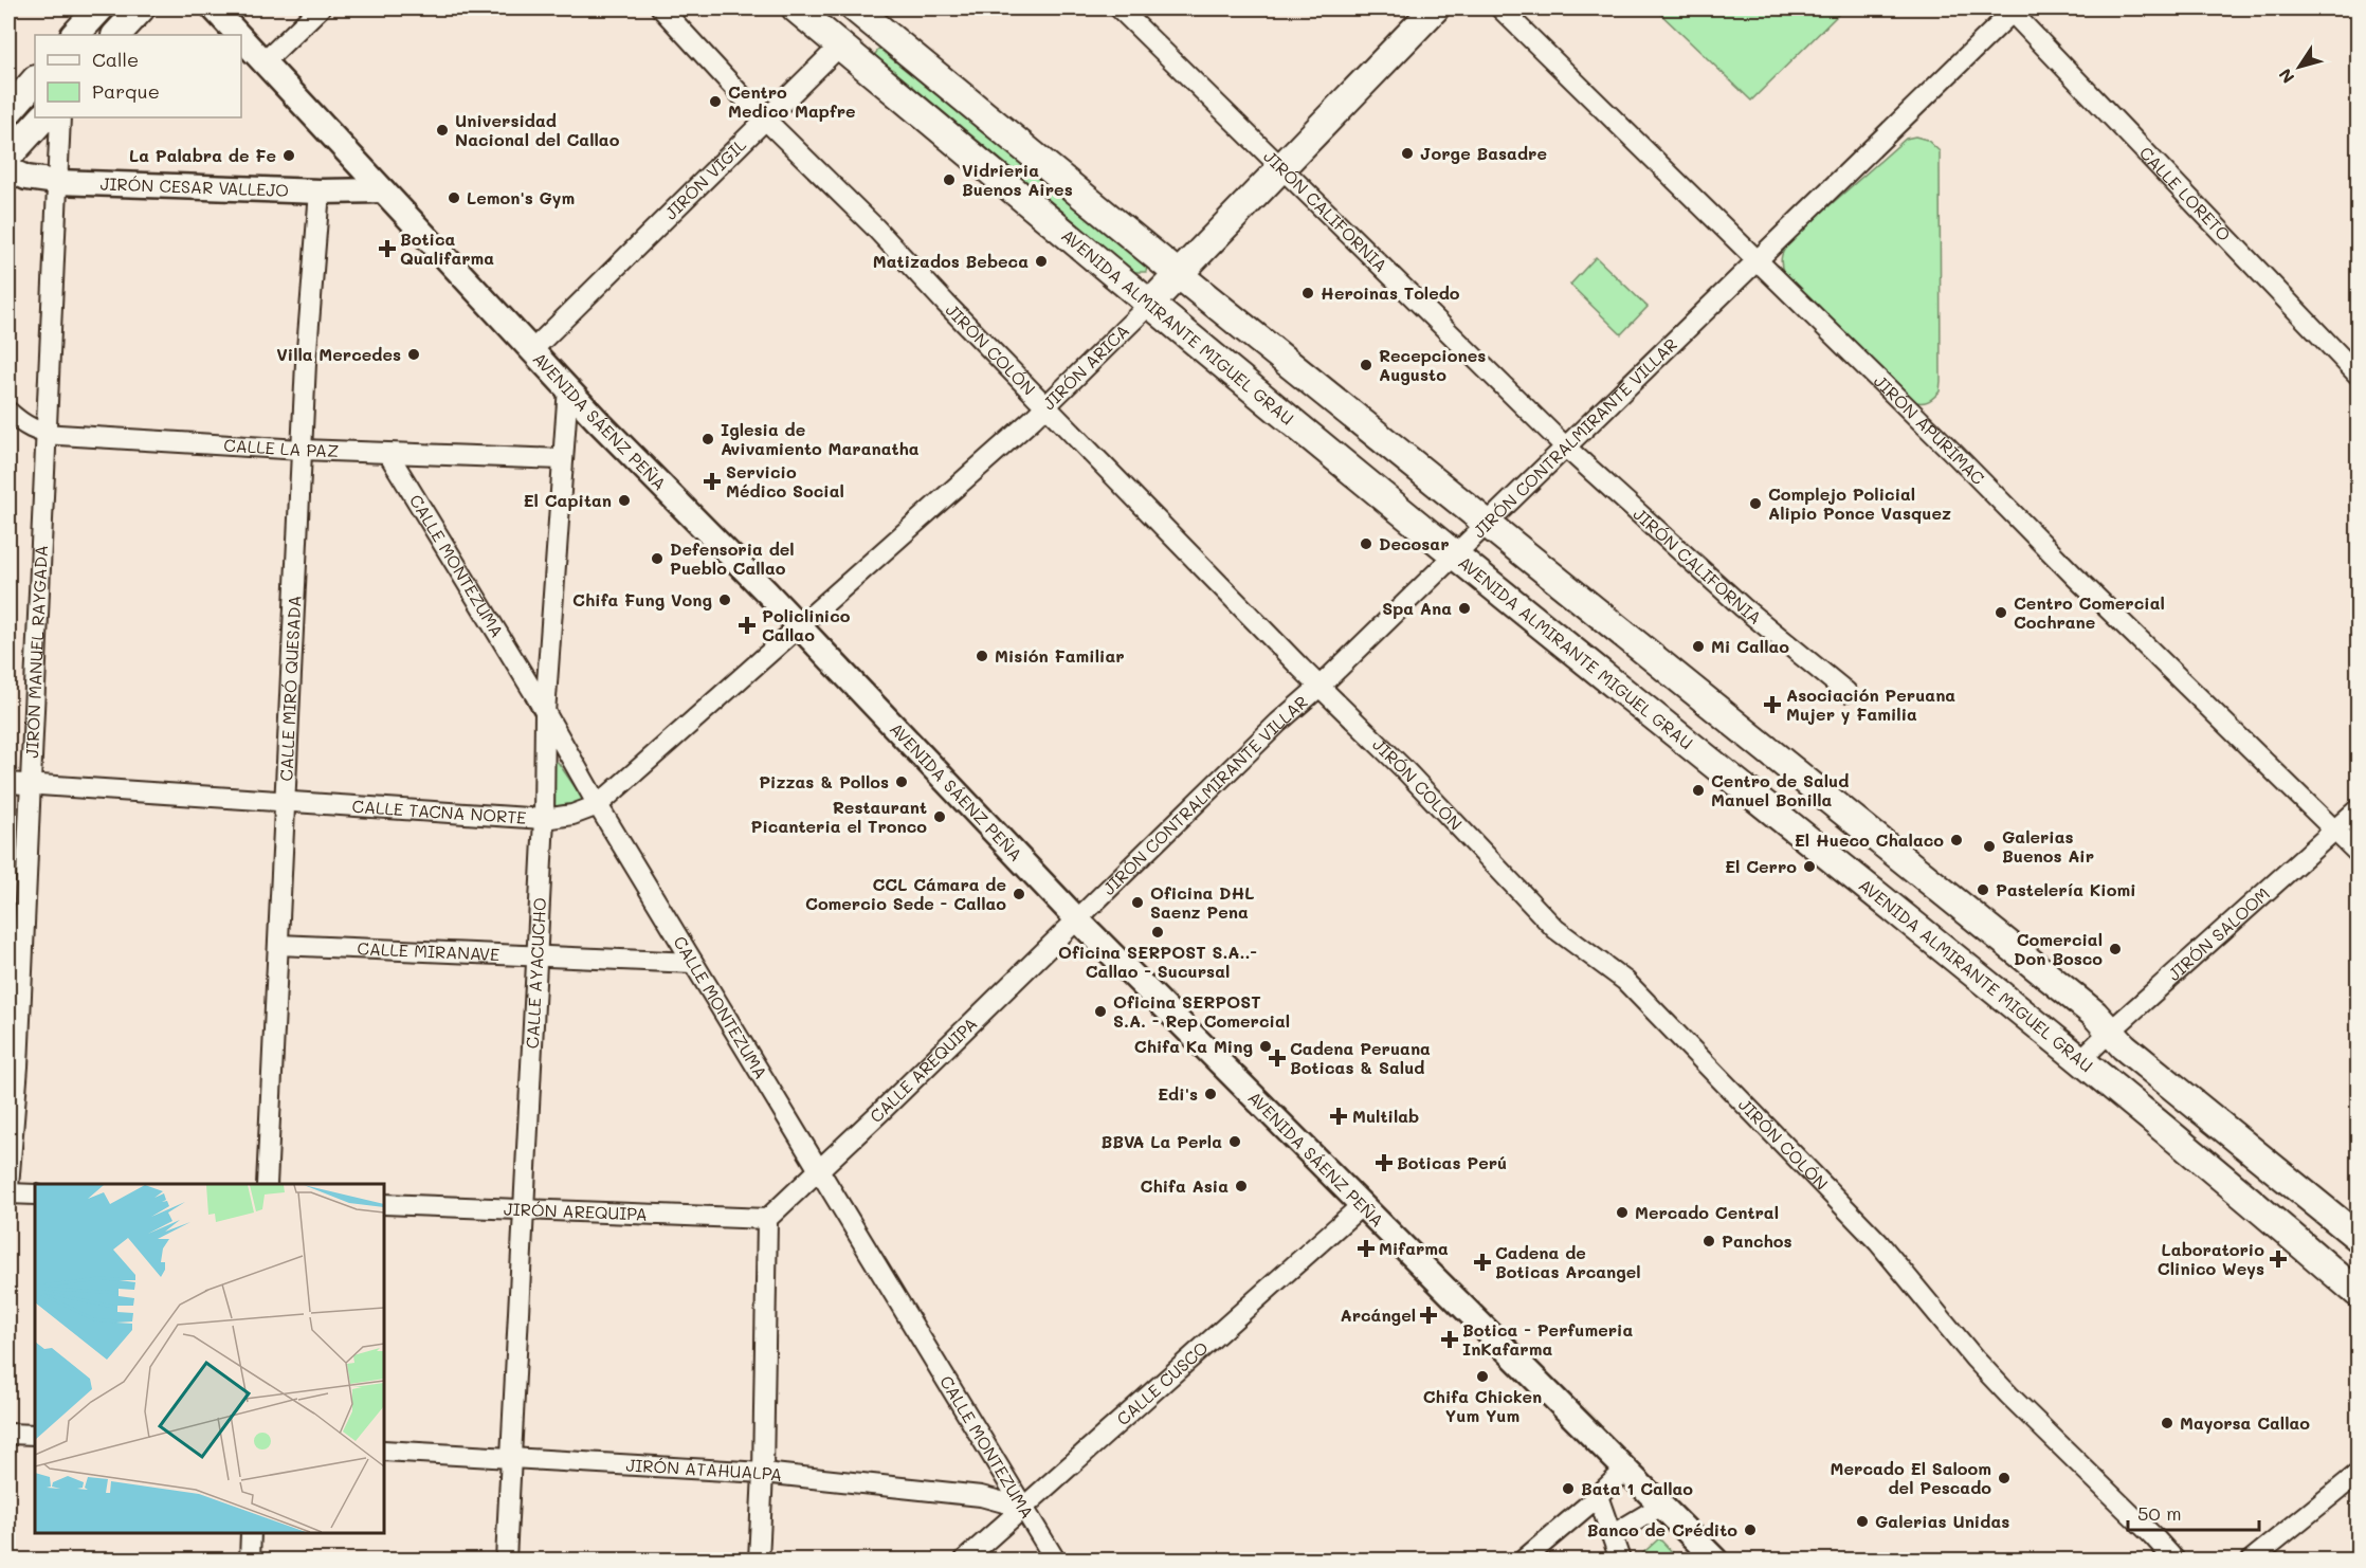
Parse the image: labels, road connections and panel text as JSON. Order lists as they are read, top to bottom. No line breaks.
{"streets":{"main road":["JIRÓN VIGIL","AVENIDA ALMIRANTE MIGUEL GRAU","JIRÓN ARICA"],"street":["JIRÓN CESAR VALLEJO","CALLE LORETO","JIRÓN CALIFORNIA","JIRÓN COLÓN","AVENIDA SÁENZ PEÑA","JIRÓN APURÍMAC","JIRÓN CONTRALMIRANTE VILLAR","CALLE LA PAZ","CALLE MONTEZUMA","JIRÓN MANUEL RAYGADA","CALLE MIRÓ QUESADA","CALLE TACNA NORTE","JIRÓN SALOOM","CALLE MIRANAVE","CALLE AYACUCHO","CALLE AREQUIPA","JIRÓN AREQUIPA","CALLE CUSCO","JIRÓN ATAHUALPA"]},"crossings":[["JIRÓN VIGIL","AVENIDA ALMIRANTE MIGUEL GRAU"],["JIRÓN VIGIL","JIRÓN COLÓN"],["JIRÓN VIGIL","AVENIDA SÁENZ PEÑA"],["JIRÓN CESAR VALLEJO","AVENIDA SÁENZ PEÑA"],["JIRÓN CESAR VALLEJO","JIRÓN MANUEL RAYGADA"],["JIRÓN CESAR VALLEJO","CALLE MIRÓ QUESADA"],["CALLE LORETO","JIRÓN CONTRALMIRANTE VILLAR"],["JIRÓN CALIFORNIA","JIRÓN ARICA"],["JIRÓN CALIFORNIA","JIRÓN CONTRALMIRANTE VILLAR"],["AVENIDA ALMIRANTE MIGUEL GRAU","JIRÓN ARICA"],["AVENIDA ALMIRANTE MIGUEL GRAU","JIRÓN CONTRALMIRANTE VILLAR"],["AVENIDA ALMIRANTE MIGUEL GRAU","JIRÓN SALOOM"],["JIRÓN COLÓN","JIRÓN ARICA"],["JIRÓN COLÓN","JIRÓN CONTRALMIRANTE VILLAR"],["JIRÓN ARICA","AVENIDA SÁENZ PEÑA"],["JIRÓN ARICA","CALLE TACNA NORTE"],["AVENIDA SÁENZ PEÑA","JIRÓN CONTRALMIRANTE VILLAR"],["AVENIDA SÁENZ PEÑA","CALLE TACNA NORTE"],["AVENIDA SÁENZ PEÑA","CALLE AYACUCHO"],["AVENIDA SÁENZ PEÑA","CALLE AREQUIPA"],["AVENIDA SÁENZ PEÑA","CALLE CUSCO"],["JIRÓN APURÍMAC","JIRÓN CONTRALMIRANTE VILLAR"],["JIRÓN APURÍMAC","JIRÓN SALOOM"],["JIRÓN CONTRALMIRANTE VILLAR","CALLE AREQUIPA"],["CALLE LA PAZ","CALLE MONTEZUMA"],["CALLE LA PAZ","JIRÓN MANUEL RAYGADA"],["CALLE LA PAZ","CALLE MIRÓ QUESADA"],["CALLE LA PAZ","CALLE AYACUCHO"],["CALLE MONTEZUMA","CALLE TACNA NORTE"],["CALLE MONTEZUMA","CALLE MIRANAVE"],["CALLE MONTEZUMA","CALLE AYACUCHO"],["CALLE MONTEZUMA","CALLE AREQUIPA"],["CALLE MONTEZUMA","CALLE CUSCO"],["CALLE MONTEZUMA","JIRÓN ATAHUALPA"],["JIRÓN MANUEL RAYGADA","CALLE TACNA NORTE"],["CALLE MIRÓ QUESADA","CALLE TACNA NORTE"],["CALLE MIRÓ QUESADA","CALLE MIRANAVE"],["CALLE TACNA NORTE","CALLE AYACUCHO"],["CALLE MIRANAVE","CALLE AYACUCHO"],["CALLE AYACUCHO","JIRÓN AREQUIPA"],["CALLE AYACUCHO","JIRÓN ATAHUALPA"],["CALLE AREQUIPA","JIRÓN AREQUIPA"],["CALLE CUSCO","JIRÓN ATAHUALPA"]],"places":{"other":["Centro Medico Mapfre","Universidad Nacional del Callao","Jorge Basadre","La Palabra de Fe","Vidrieria Buenos Aires","Lemon's Gym","Matizados Bebeca","Heroinas Toledo","Villa Mercedes","Recepciones Augusto","Iglesia de Avivamiento Maranatha","El Capitan","Complejo Policial Alipio Ponce Vasquez","Decosar","Defensoria del Pueblo Callao","Chifa Fung Vong","Spa Ana","Centro Comercial Cochrane","Mi Callao","Misión Familiar","Pizzas & Pollos","Centro de Salud Manuel Bonilla","Restaurant Picanteria el Tronco","El Hueco Chalaco","Galerias Buenos Air","El Cerro","Pastelería Kiomi","CCL Cámara de Comercio Sede - Callao","Oficina DHL Saenz Pena","Oficina SERPOST S.A..- Callao - Sucursal","Comercial Don Bosco","Oficina SERPOST S.A. - Rep Comercial","Chifa Ka Ming","Edi's","BBVA La Perla","Chifa Asia","Mercado Central","Panchos","Chifa Chicken Yum Yum","Mayorsa Callao","Mercado El Saloom del Pescado","Bata 1 Callao","Galerias Unidas","Banco de Crédito"],"health":["Botica Qualifarma","Servicio Médico Social","Policlinico Callao","Asociación Peruana Mujer y Familia","Cadena Peruana Boticas & Salud","Multilab","Boticas Perú","Mifarma","Laboratorio Clinico Weys","Cadena de Boticas Arcangel","Arcángel","Botica - Perfumeria InKafarma"]},"legend":["Calle","Parque"],"scale_bar":"50 m","north":"bottom left"}
